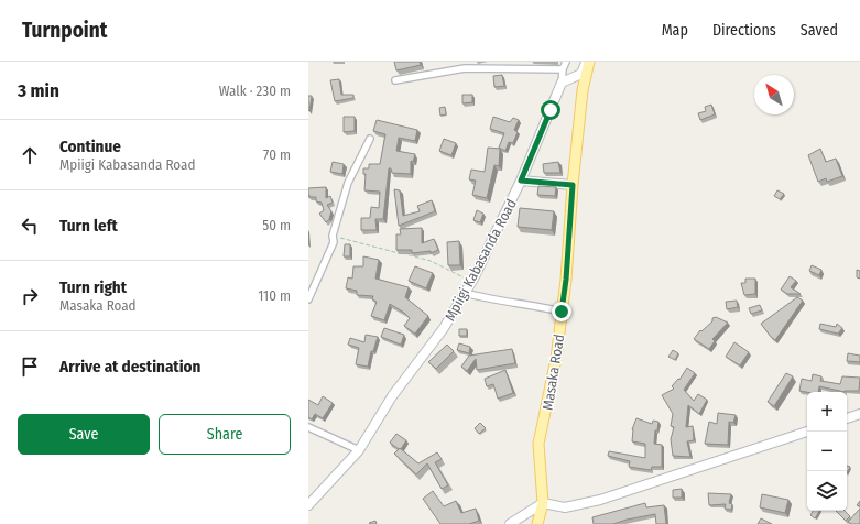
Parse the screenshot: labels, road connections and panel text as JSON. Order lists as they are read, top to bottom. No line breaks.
{"streets":{"main road":["Mpiigi Kabasanda Road","Masaka Road"]},"north":"top left","page":{"header":"Turnpoint","nav":["Map","Directions","Saved"],"heading":["3 min","Walk · 230 m"],"list":[["Continue","Mpiigi Kabasanda Road","70 m"],["Turn left","50 m"],["Turn right","Masaka Road","110 m"],"Arrive at destination"],"map_buttons":["+","−"],"buttons":["Save","Share"]}}
